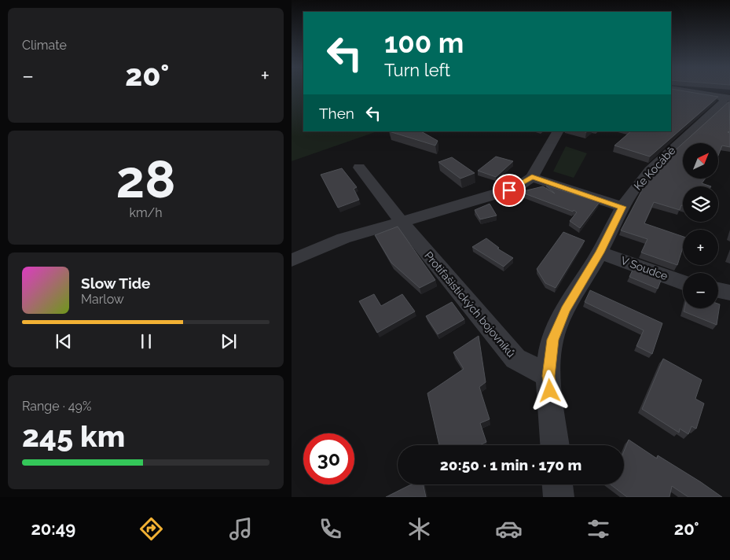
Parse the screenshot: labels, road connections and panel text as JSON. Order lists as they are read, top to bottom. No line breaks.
{"streets":{"street":["Ke Kocábě","V Soudce","Protifašistických bojovníků"]},"crossings":[["Ke Kocábě","V Soudce"],["Ke Kocábě","Protifašistických bojovníků"]],"north":"top right","page":{"tile":["Climate",["28","km/h"],["Range · 49%","245 km"]],"turn":["100 m","Turn left"],"heat":["−","20°","+"],"then":"Then","map_buttons":["+","−"],"song":["Slow Tide","Marlow"],"limit":"30","trip":"20:50 · 1 min · 170 m","tabs":["20:49","20°"]}}
